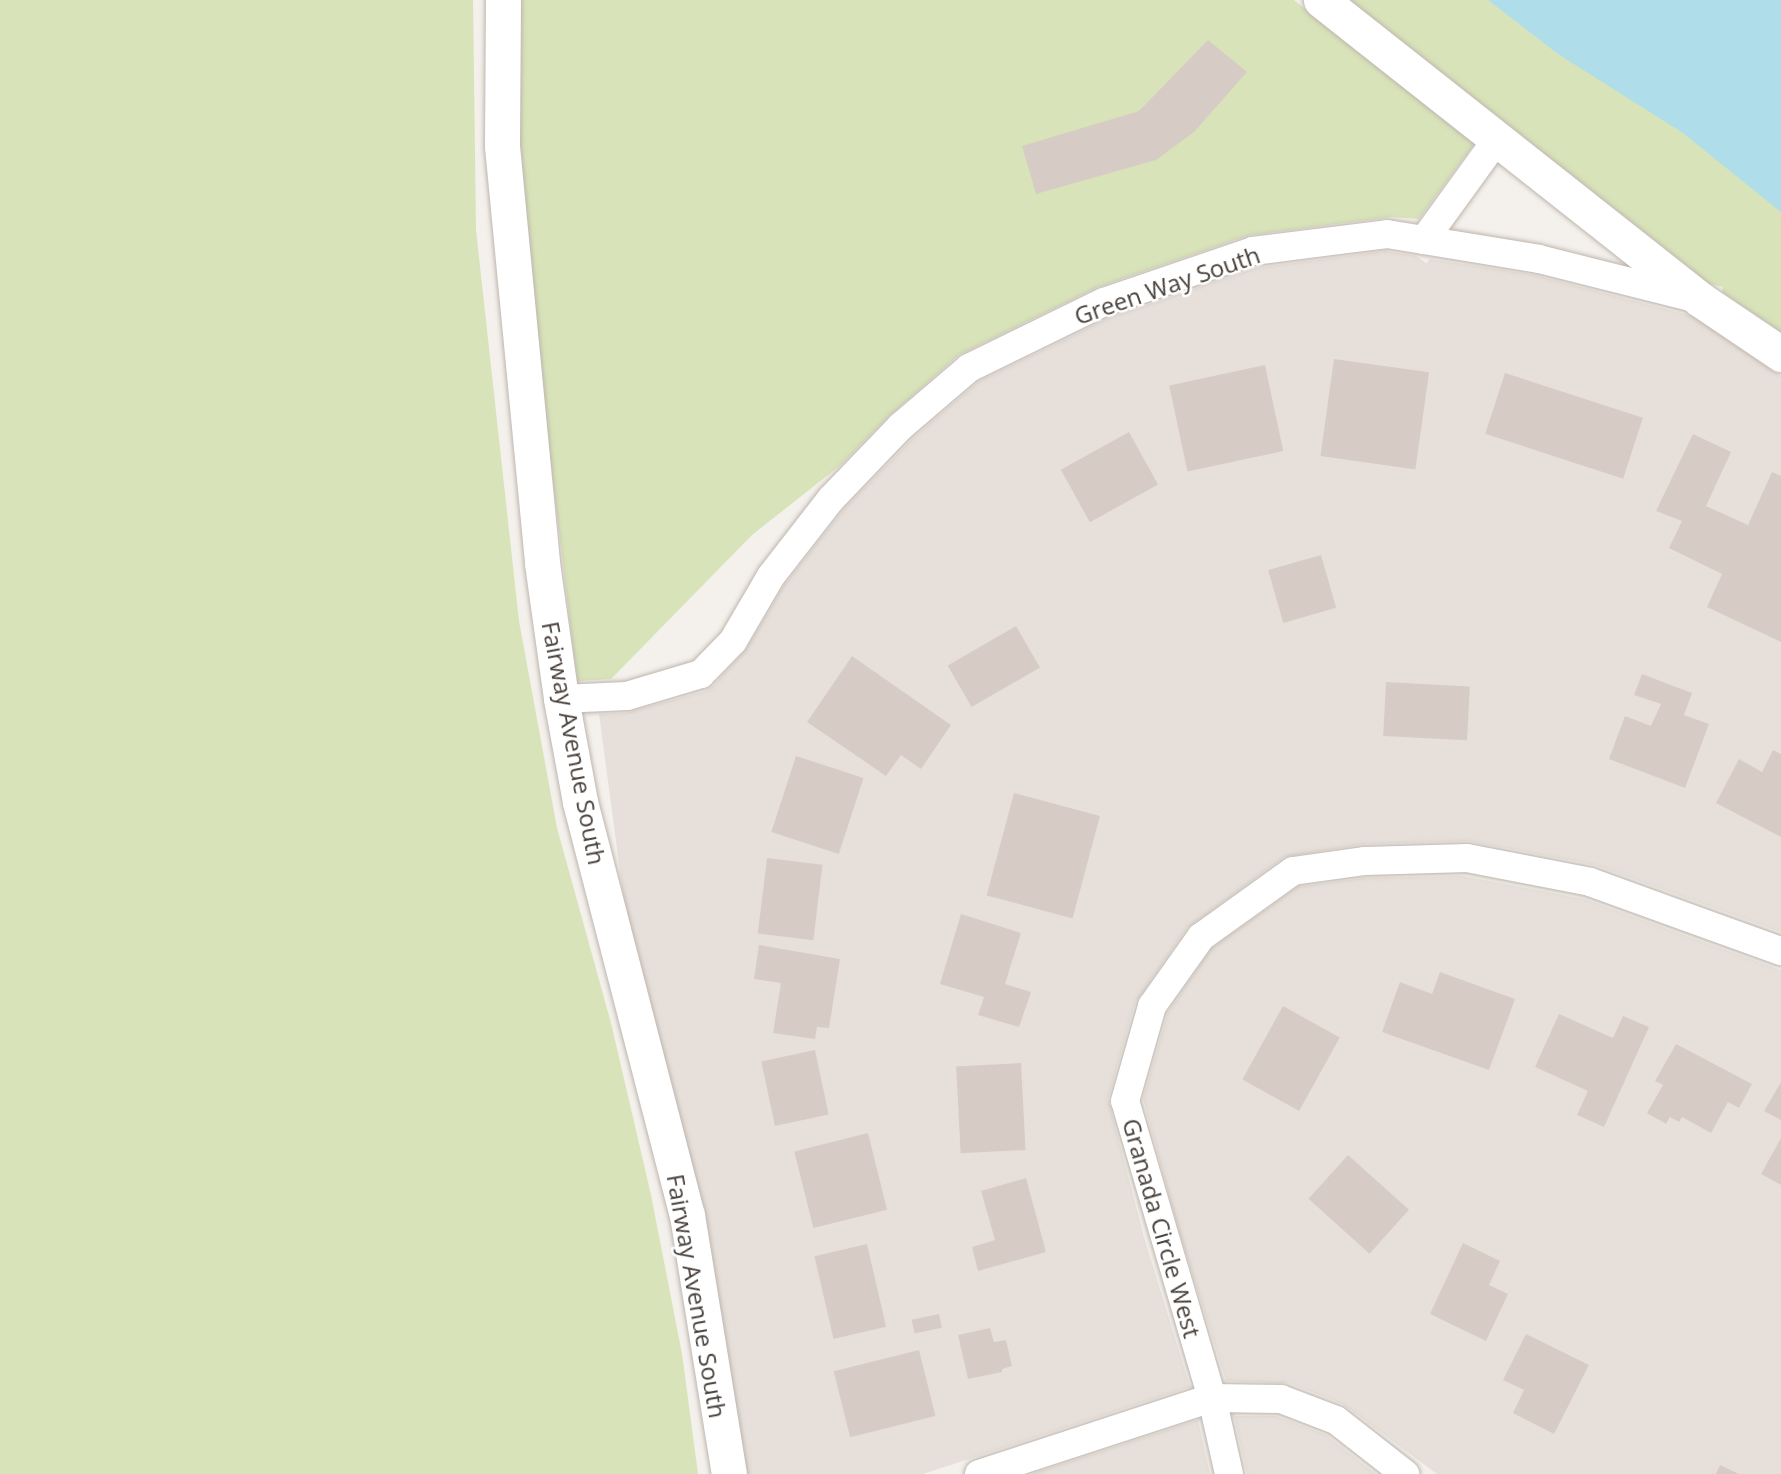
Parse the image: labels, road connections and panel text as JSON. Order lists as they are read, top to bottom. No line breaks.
{"streets":{"street":["Green Way South","Fairway Avenue South","Granada Circle West"]},"crossings":[["Green Way South","Fairway Avenue South"]]}
